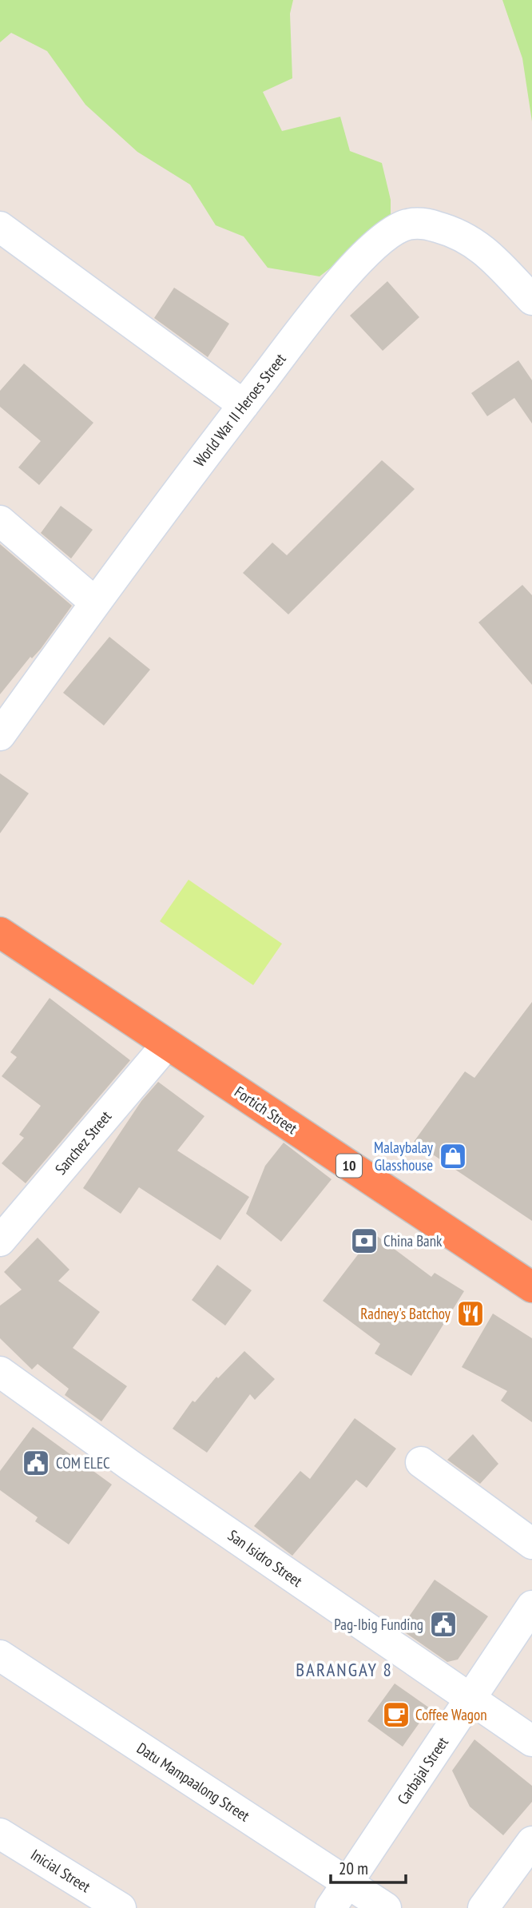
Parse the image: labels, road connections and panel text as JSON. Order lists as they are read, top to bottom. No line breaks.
{"streets":{"highway":["Fortich Street","10"],"street":["World War II Heroes Street","Sanchez Street","San Isidro Street","Carbajal Street","Datu Mampaalong Street","Inicial Street"]},"crossings":[["Fortich Street","Sanchez Street"],["San Isidro Street","Carbajal Street"],["Carbajal Street","Datu Mampaalong Street"]],"districts":["BARANGAY 8"],"places":{"shop":["Malaybalay Glasshouse"],"bank":["China Bank"],"restaurant":["Radney's Batchoy"],"public building":["COM ELEC","Pag-Ibig Funding"],"cafe":["Coffee Wagon"]},"scale_bar":"20 m"}
